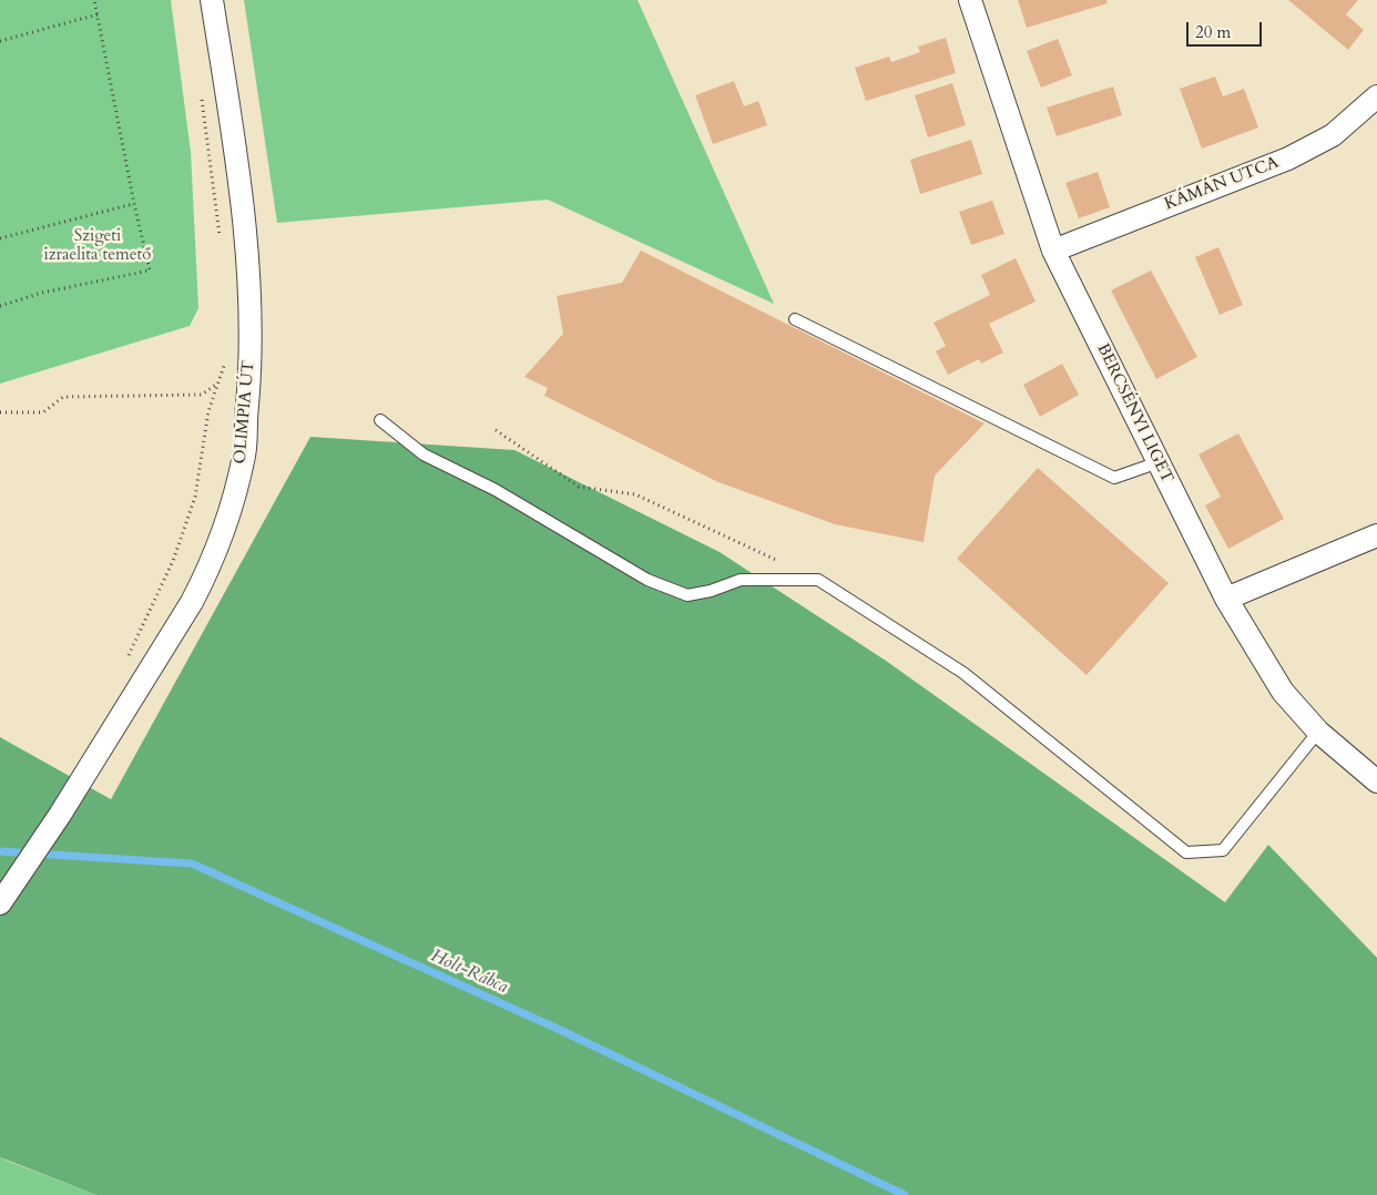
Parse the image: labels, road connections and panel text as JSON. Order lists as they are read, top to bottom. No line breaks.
{"streets":{"street":["KÁMÁN UTCA","OLIMPIA ÚT","BERCSÉNYI LIGET"]},"crossings":[["KÁMÁN UTCA","BERCSÉNYI LIGET"]],"water":["Holt-Rábca"],"parks":["Szigeti izraelita temető"],"scale_bar":"20 m"}
